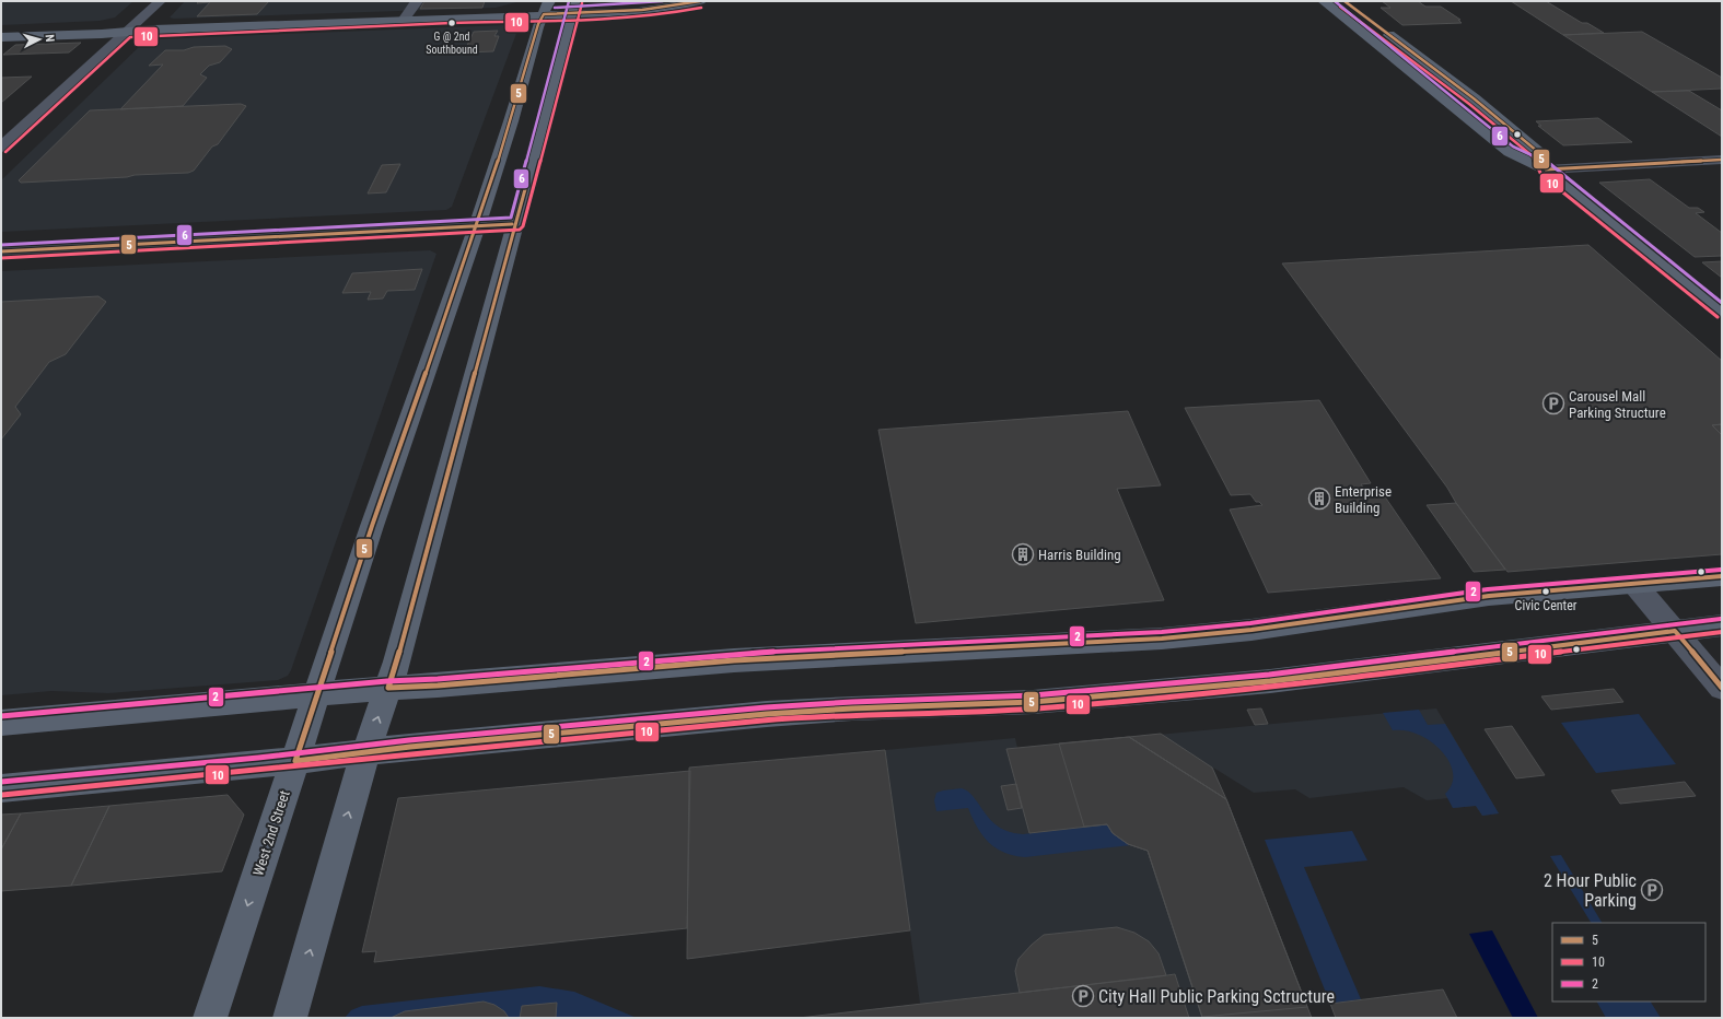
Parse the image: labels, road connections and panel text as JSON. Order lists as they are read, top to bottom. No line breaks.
{"streets":{"main road":["West 2nd Street"]},"places":{"other":["G @ 2nd Southbound","Civic Center"],"parking":["Carousel Mall Parking Structure","2 Hour Public Parking","City Hall Public Parking Sctructure"],"building":["Enterprise Building","Harris Building"]},"lines":["transit line 5","transit line 6","transit line 10","transit line 2"],"legend":["5","10","2"],"north":"right"}
